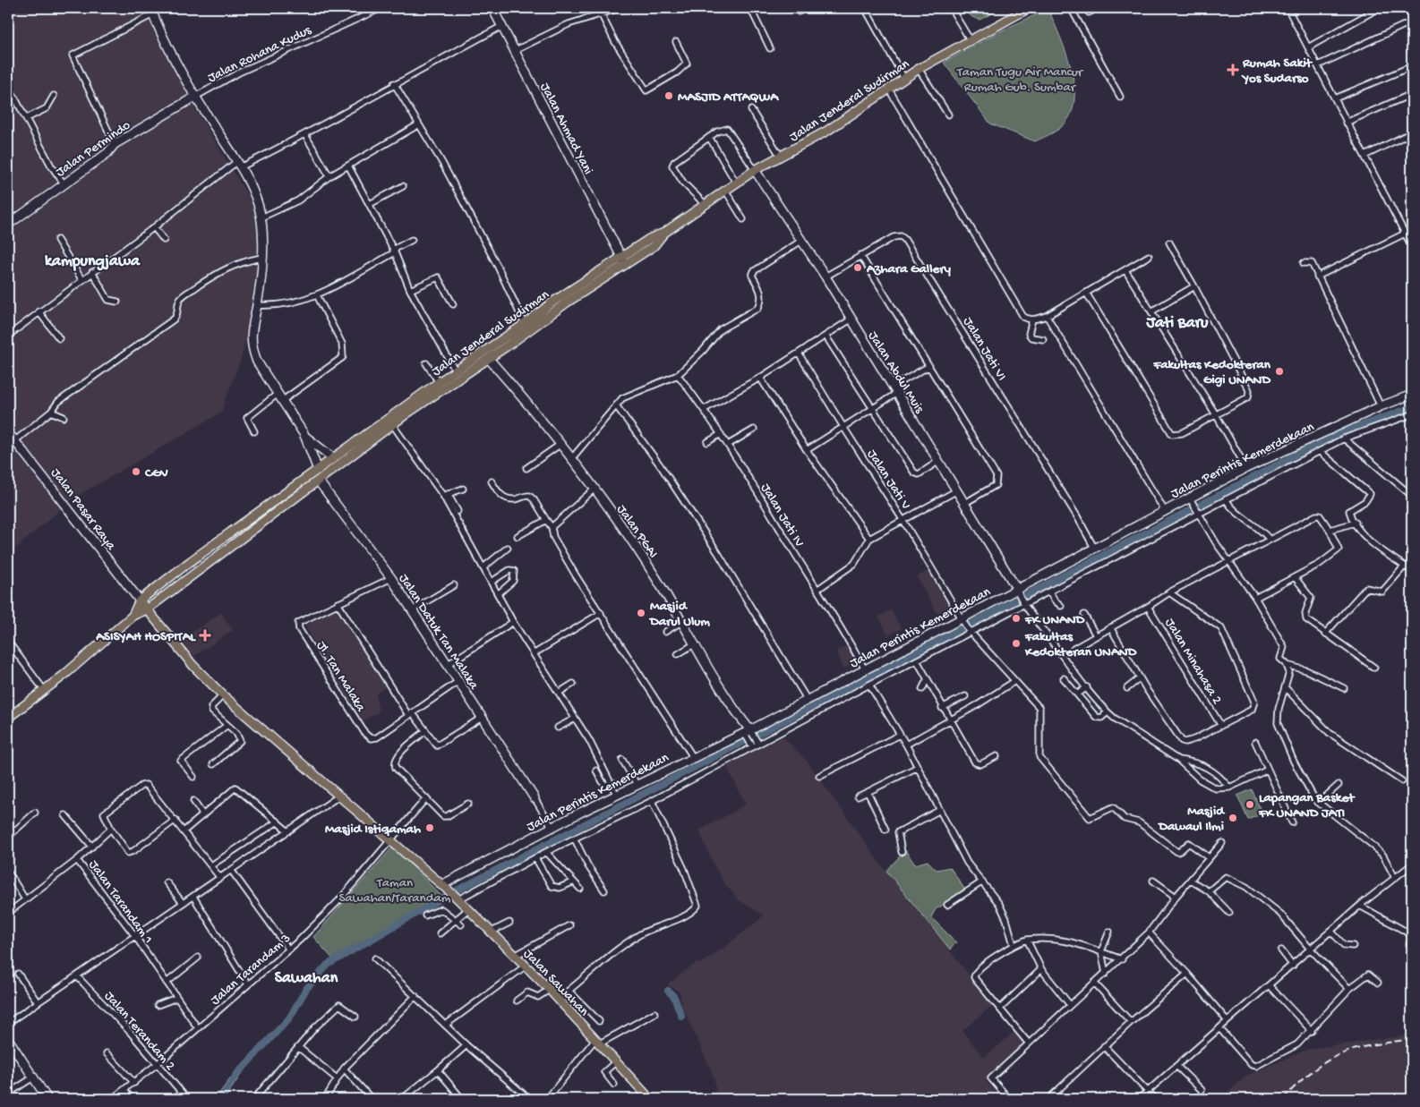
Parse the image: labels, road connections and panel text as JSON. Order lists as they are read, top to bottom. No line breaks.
{"streets":{"main road":["Jalan Jenderal Sudirman","Jalan Ahmad Yani","Jalan Permindo","Jalan Abdul Muis","Jalan Perintis Kemerdekaan","Jalan Pasar Raya","Jalan PGAI","Jalan Datuk Tan Malaka","Jalan Sawahan"],"street":["Jalan Rohana Kudus","Jalan Jati VI","Jalan Jati V","Jalan Jati IV","Jalan Minahasa 2","Jl. Tan Malaka","Jalan Tarandam 1","Jalan Tarandam 3","Jalan Terandam 2"]},"crossings":[["Jalan Rohana Kudus","Jalan Permindo"],["Jalan Jenderal Sudirman","Jalan Ahmad Yani"],["Jalan Jenderal Sudirman","Jalan Abdul Muis"],["Jalan Jenderal Sudirman","Jalan Pasar Raya"],["Jalan Jati VI","Jalan Abdul Muis"],["Jalan Jati VI","Jalan Perintis Kemerdekaan"],["Jalan Abdul Muis","Jalan Perintis Kemerdekaan"],["Jalan Perintis Kemerdekaan","Jalan Jati V"],["Jalan Perintis Kemerdekaan","Jalan Jati IV"],["Jalan Perintis Kemerdekaan","Jalan PGAI"],["Jalan Perintis Kemerdekaan","Jalan Sawahan"],["Jalan Datuk Tan Malaka","Jl. Tan Malaka"],["Jalan Tarandam 1","Jalan Tarandam 3"],["Jalan Tarandam 3","Jalan Sawahan"],["Jalan Tarandam 3","Jalan Terandam 2"]],"districts":["kampungjawa","Jati Baru","Sawahan"],"parks":["Taman Tugu Air Mancur Rumah Gub. Sumbar","Taman Sawahan/Tarandam"],"places":{"health":["Rumah Sakit Yos Sudarso","ASISYAH HOSPITAL"],"other":["MASJID ATTAQWA","Azhara Gallery","Fakultas Kedokteran Gigi UNAND","CGV","Masjid Darul Ulum","FK UNAND","Fakultas Kedokteran UNAND","Lapangan Basket FK UNAND JATI","Masjid Dawaul Ilmi","Masjid Istiqamah"]}}
